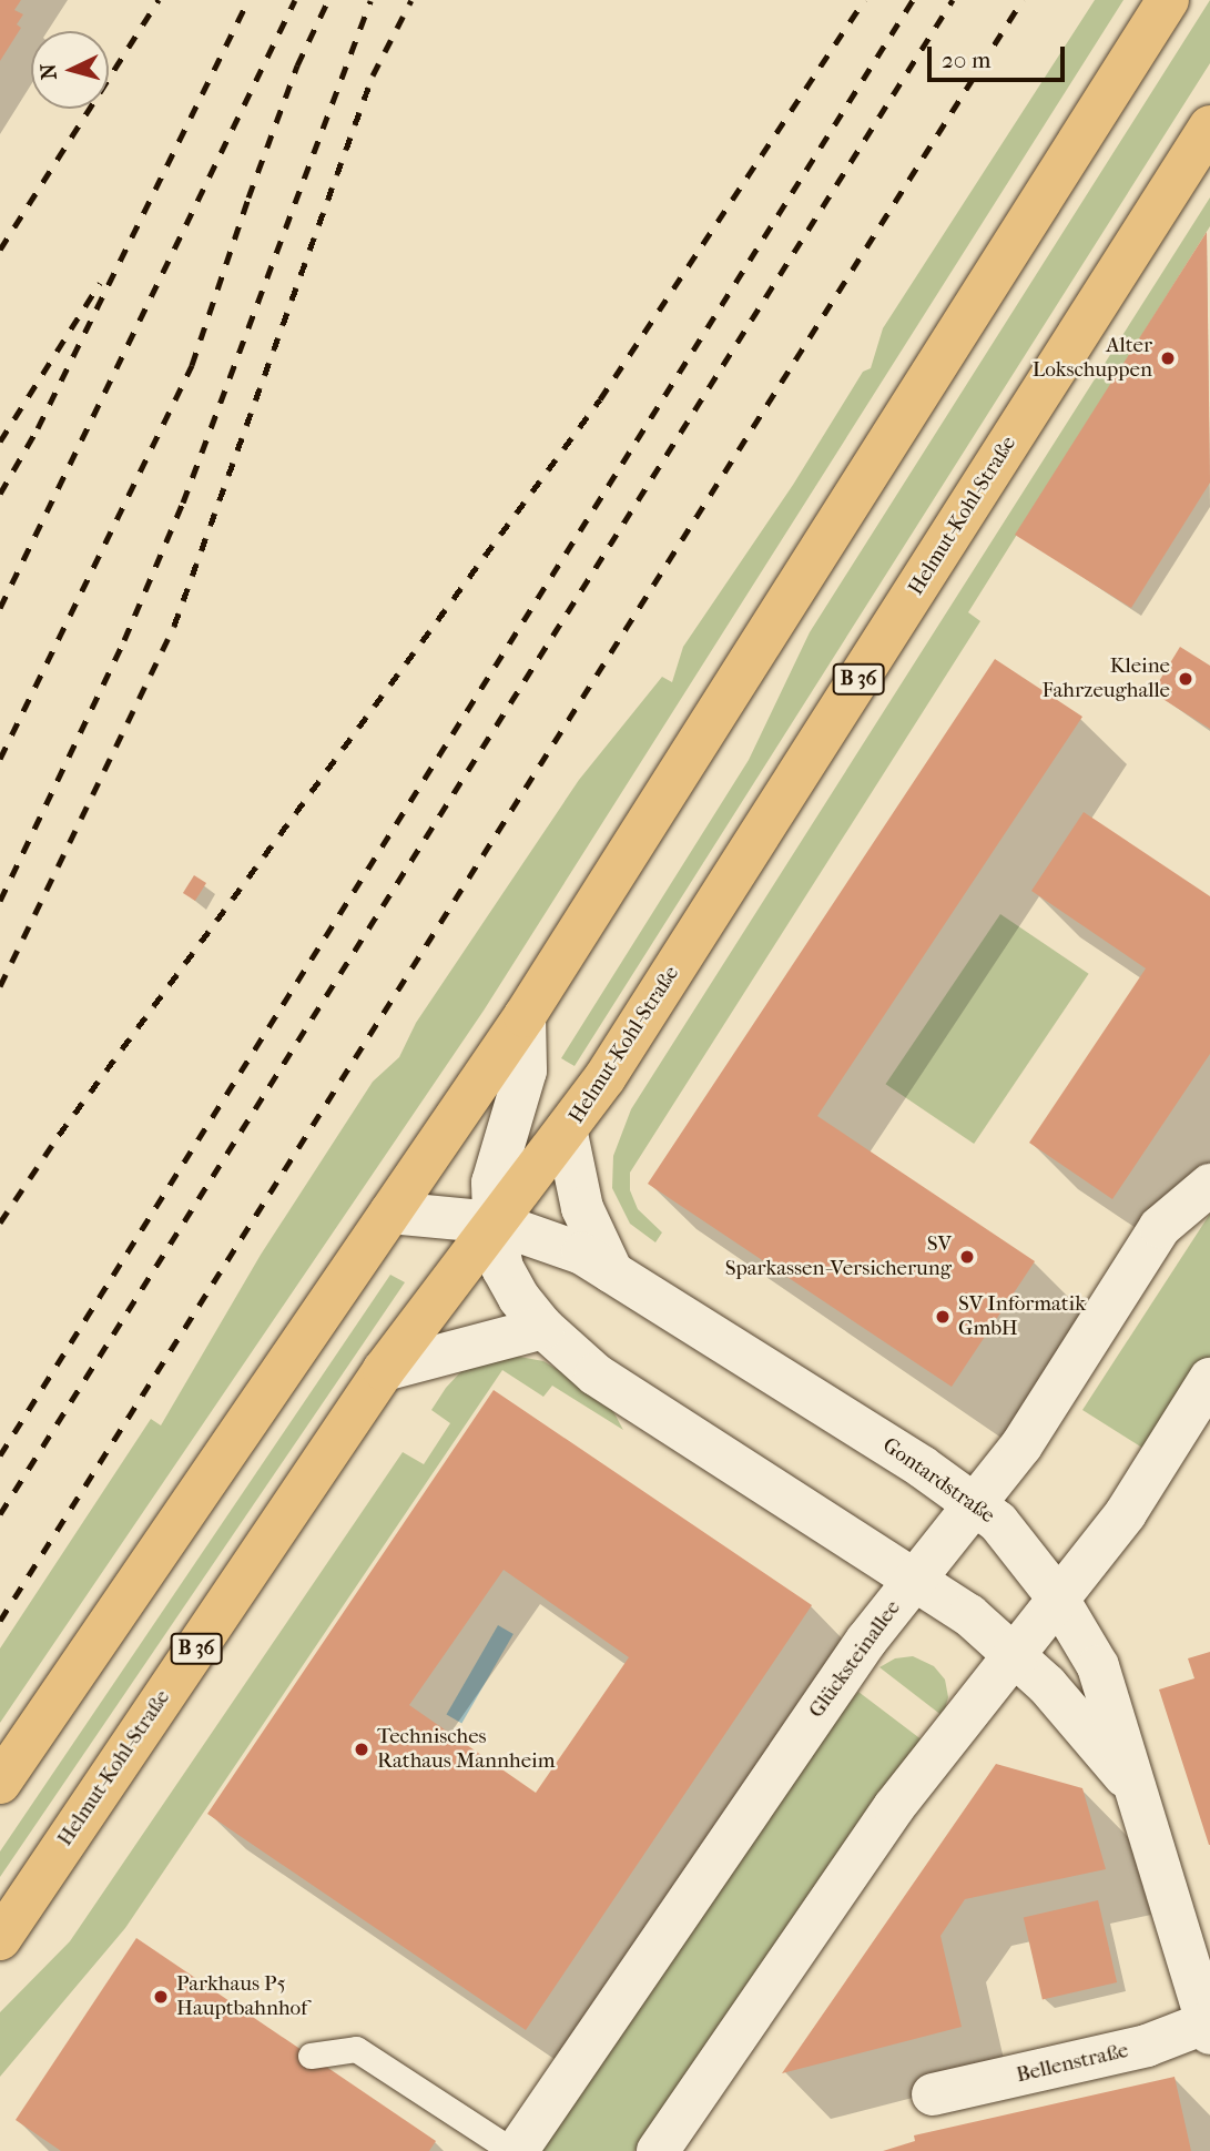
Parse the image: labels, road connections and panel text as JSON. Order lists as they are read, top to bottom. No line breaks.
{"streets":{"main road":["Helmut-Kohl-Straße","B 36"],"street":["Gontardstraße","Glücksteinallee","Bellenstraße"]},"crossings":[["Helmut-Kohl-Straße","Gontardstraße"],["Gontardstraße","Glücksteinallee"],["Gontardstraße","Bellenstraße"]],"places":["Alter Lokschuppen","Kleine Fahrzeughalle","SV Sparkassen-Versicherung","SV Informatik GmbH","Technisches Rathaus Mannheim","Parkhaus P5 Hauptbahnhof"],"scale_bar":"20 m","north":"left"}
